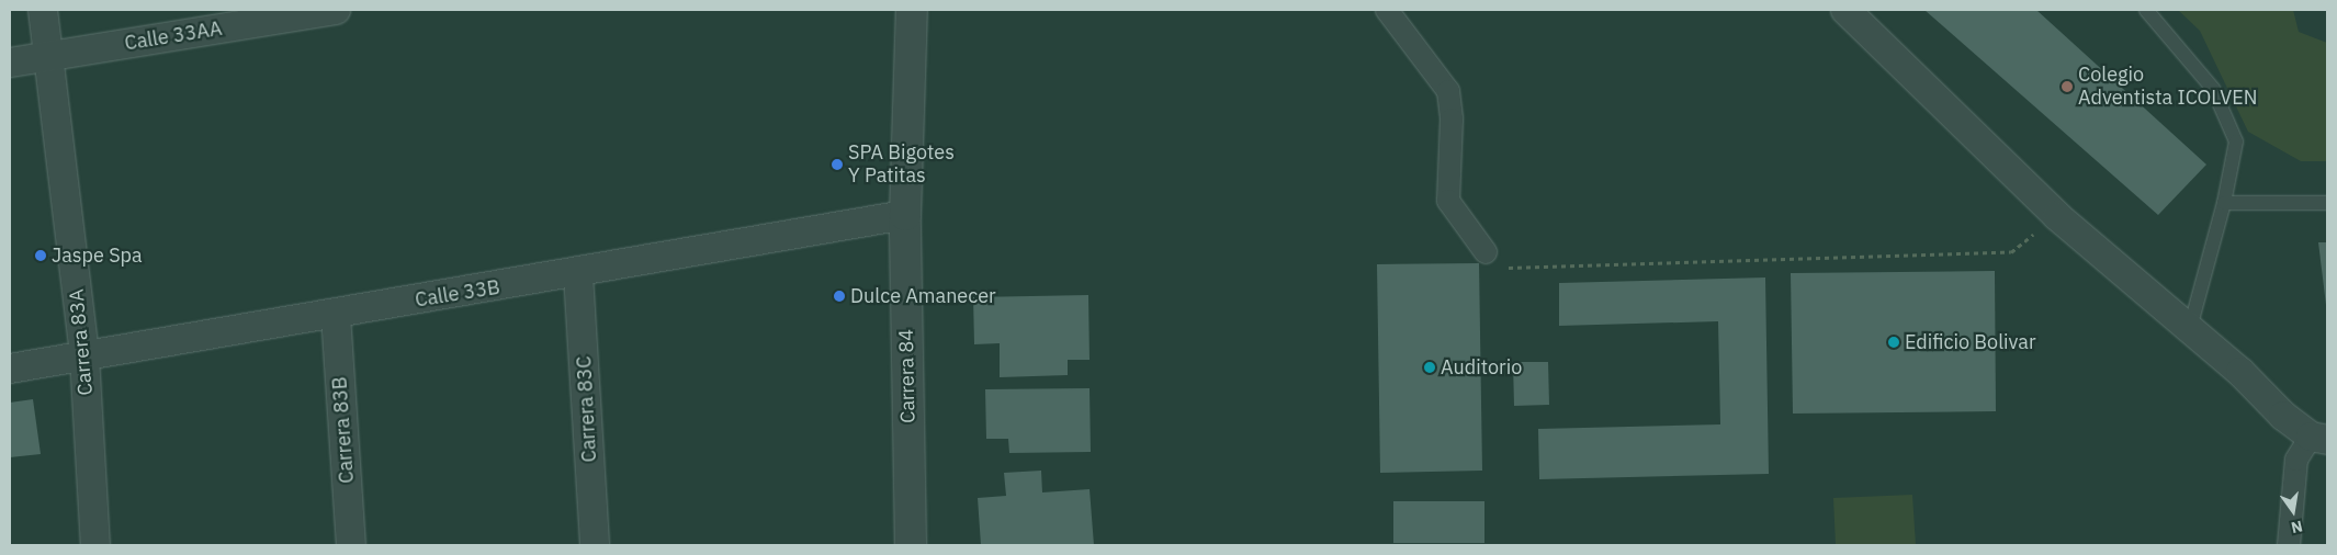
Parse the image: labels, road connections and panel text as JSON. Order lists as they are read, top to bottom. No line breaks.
{"streets":{"street":["Calle 33AA","Calle 33B","Carrera 83A","Carrera 84","Carrera 83C","Carrera 83B"]},"crossings":[["Calle 33AA","Carrera 83A"],["Calle 33B","Carrera 83A"],["Calle 33B","Carrera 84"],["Calle 33B","Carrera 83C"],["Calle 33B","Carrera 83B"]],"places":["Colegio Adventista ICOLVEN","SPA Bigotes Y Patitas","Jaspe Spa","Dulce Amanecer","Edificio Bolivar","Auditorio"],"north":"bottom"}
